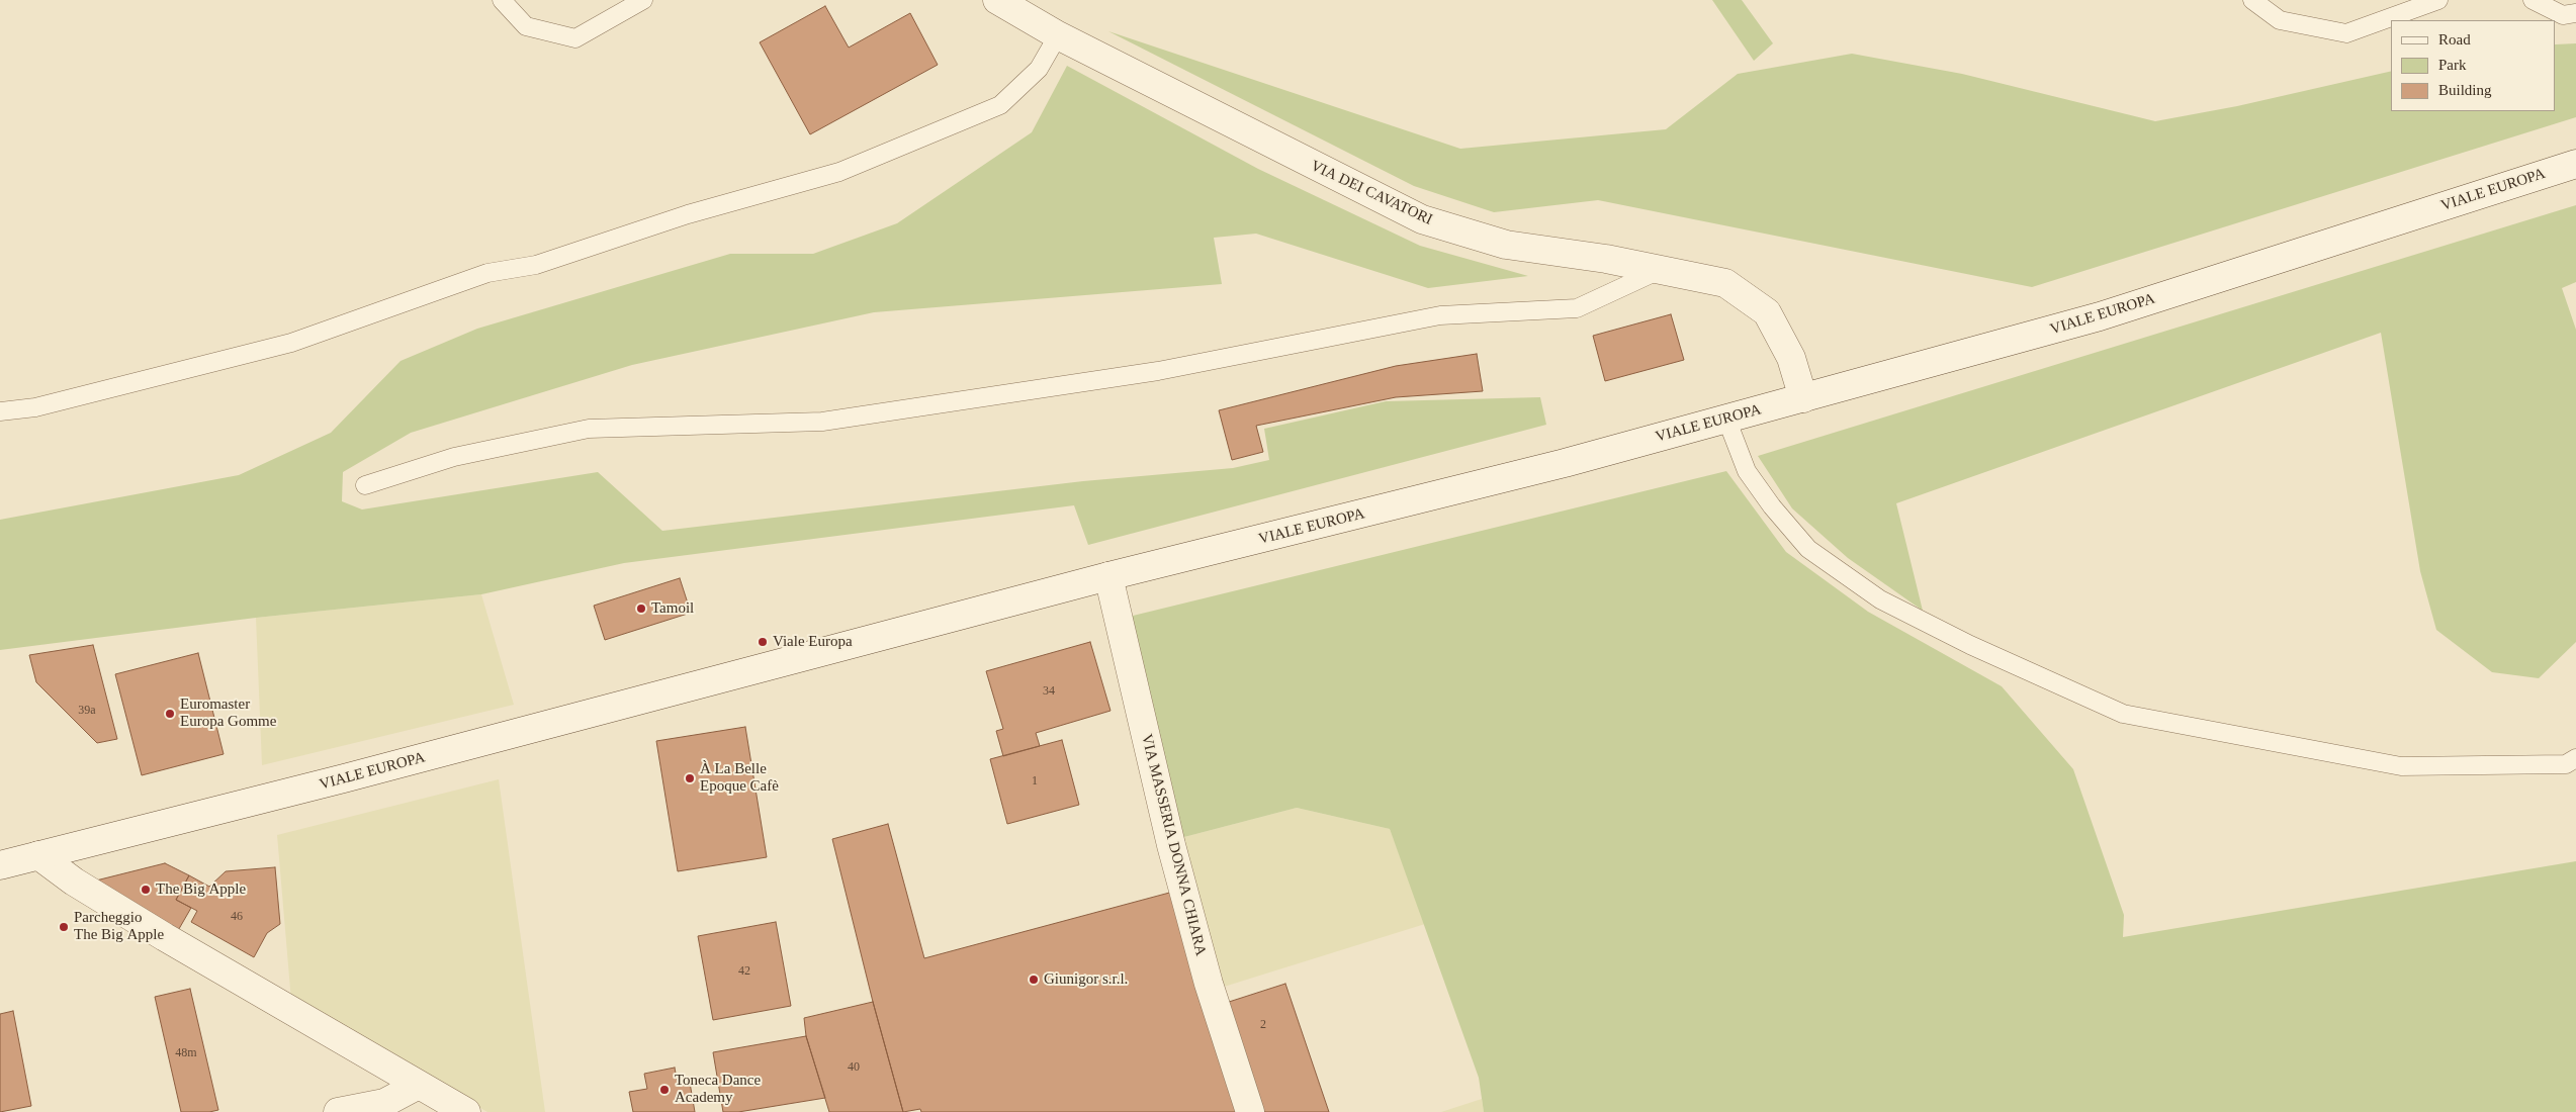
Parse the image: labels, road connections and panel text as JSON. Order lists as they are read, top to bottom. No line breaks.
{"streets":{"street":["VIALE EUROPA","VIA DEI CAVATORI","VIA MASSERIA DONNA CHIARA"]},"crossings":[["VIALE EUROPA","VIA DEI CAVATORI"],["VIALE EUROPA","VIA MASSERIA DONNA CHIARA"]],"places":["Tamoil","Viale Europa","Euromaster Europa Gomme","À La Belle Epoque Cafè","The Big Apple","Parcheggio The Big Apple","Giunigor s.r.l.","Toneca Dance Academy"],"house_numbers":["34","39a","1","46","42","2","48m","40"],"legend":["Road","Park","Building"]}
